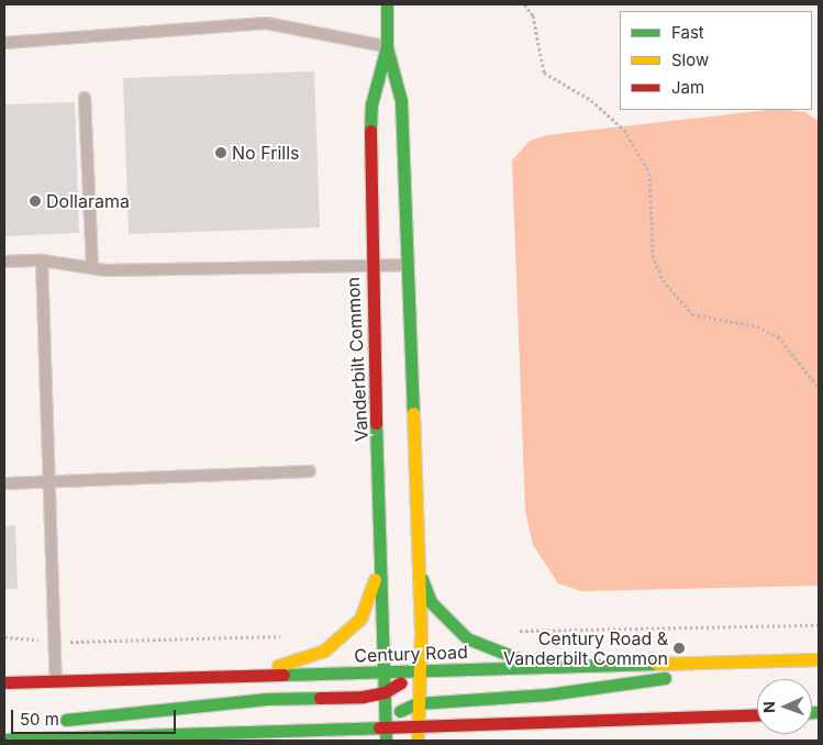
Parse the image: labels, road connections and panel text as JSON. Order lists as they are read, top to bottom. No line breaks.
{"streets":{"main road":["Vanderbilt Common","Century Road"]},"crossings":[["Vanderbilt Common","Century Road"]],"places":["No Frills","Dollarama","Century Road & Vanderbilt Common"],"legend":["Fast","Slow","Jam"],"scale_bar":"50 m","north":"left"}
